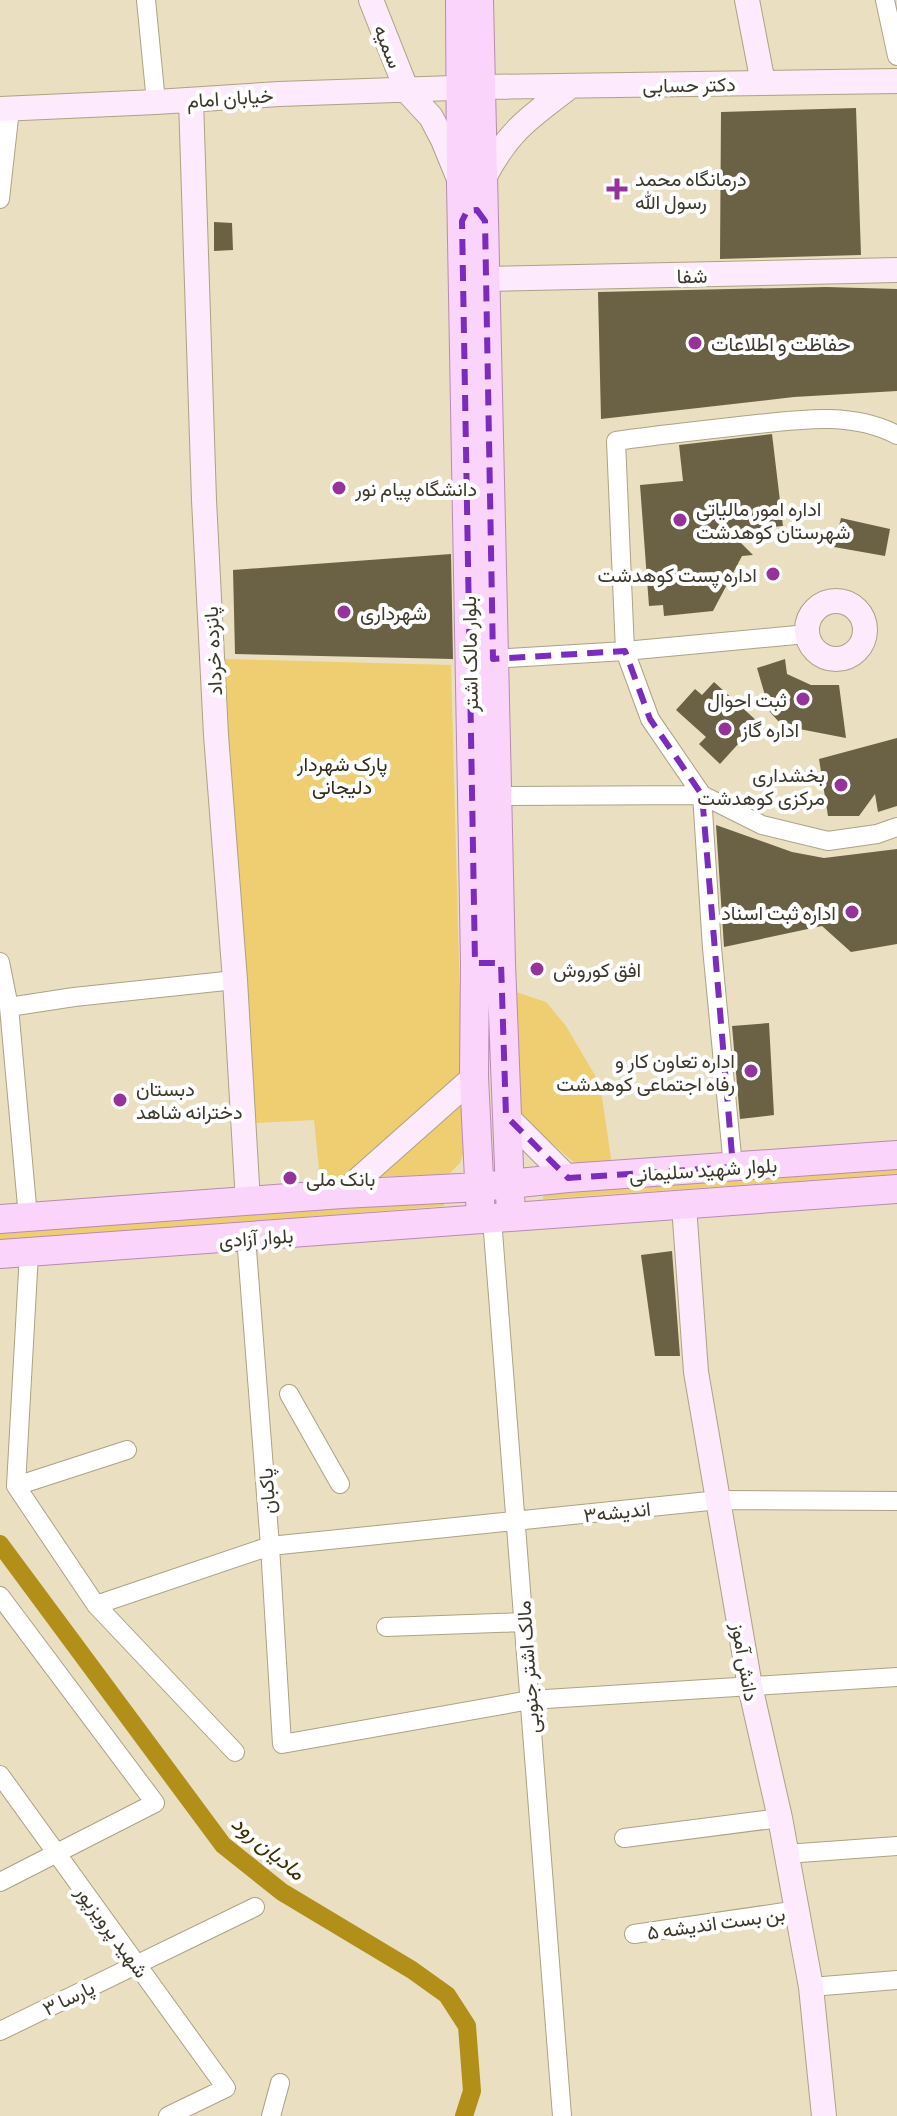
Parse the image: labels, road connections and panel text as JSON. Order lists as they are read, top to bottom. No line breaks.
{"streets":{"main road":["سمیه","دکتر حسابی","خیابان امام","شفا","پانزده خرداد","بلوار مالک اشتر","بلوار شهید سلیمانی","بلوار آزادی","دانش آموز"],"street":["پاکبان","اندیشه۳","مالک اشتر جنوبی","بن بست اندیشه ۵","شهید پرویزپور","پارسا ۳"]},"crossings":[["سمیه","خیابان امام"],["سمیه","بلوار مالک اشتر"],["دکتر حسابی","خیابان امام"],["دکتر حسابی","بلوار مالک اشتر"],["خیابان امام","پانزده خرداد"],["خیابان امام","بلوار مالک اشتر"],["شفا","بلوار مالک اشتر"],["پانزده خرداد","بلوار آزادی"],["بلوار مالک اشتر","بلوار شهید سلیمانی"],["بلوار مالک اشتر","بلوار آزادی"],["بلوار مالک اشتر","مالک اشتر جنوبی"],["بلوار شهید سلیمانی","بلوار آزادی"],["بلوار شهید سلیمانی","دانش آموز"],["بلوار شهید سلیمانی","مالک اشتر جنوبی"],["بلوار آزادی","پاکبان"],["بلوار آزادی","مالک اشتر جنوبی"],["پاکبان","اندیشه۳"],["پاکبان","مالک اشتر جنوبی"],["اندیشه۳","دانش آموز"],["اندیشه۳","مالک اشتر جنوبی"],["دانش آموز","بن بست اندیشه ۵"],["شهید پرویزپور","پارسا ۳"]],"water":["مادیان رود"],"parks":["پارک شهردار دلیجانی"],"places":{"health":["درمانگاه محمد رسول الله"],"other":["حفاظت و اطلاعات","دانشگاه پیام نور","اداره امور مالیاتی شهرستان کوهدشت","اداره پست کوهدشت","شهرداری","ثبت احوال","اداره گاز","بخشداری مرکزی کوهدشت","اداره ثبت اسناد","افق کوروش","اداره تعاون کار و رفاه اجتماعی کوهدشت","دبستان دخترانه شاهد","بانک ملی"]}}
